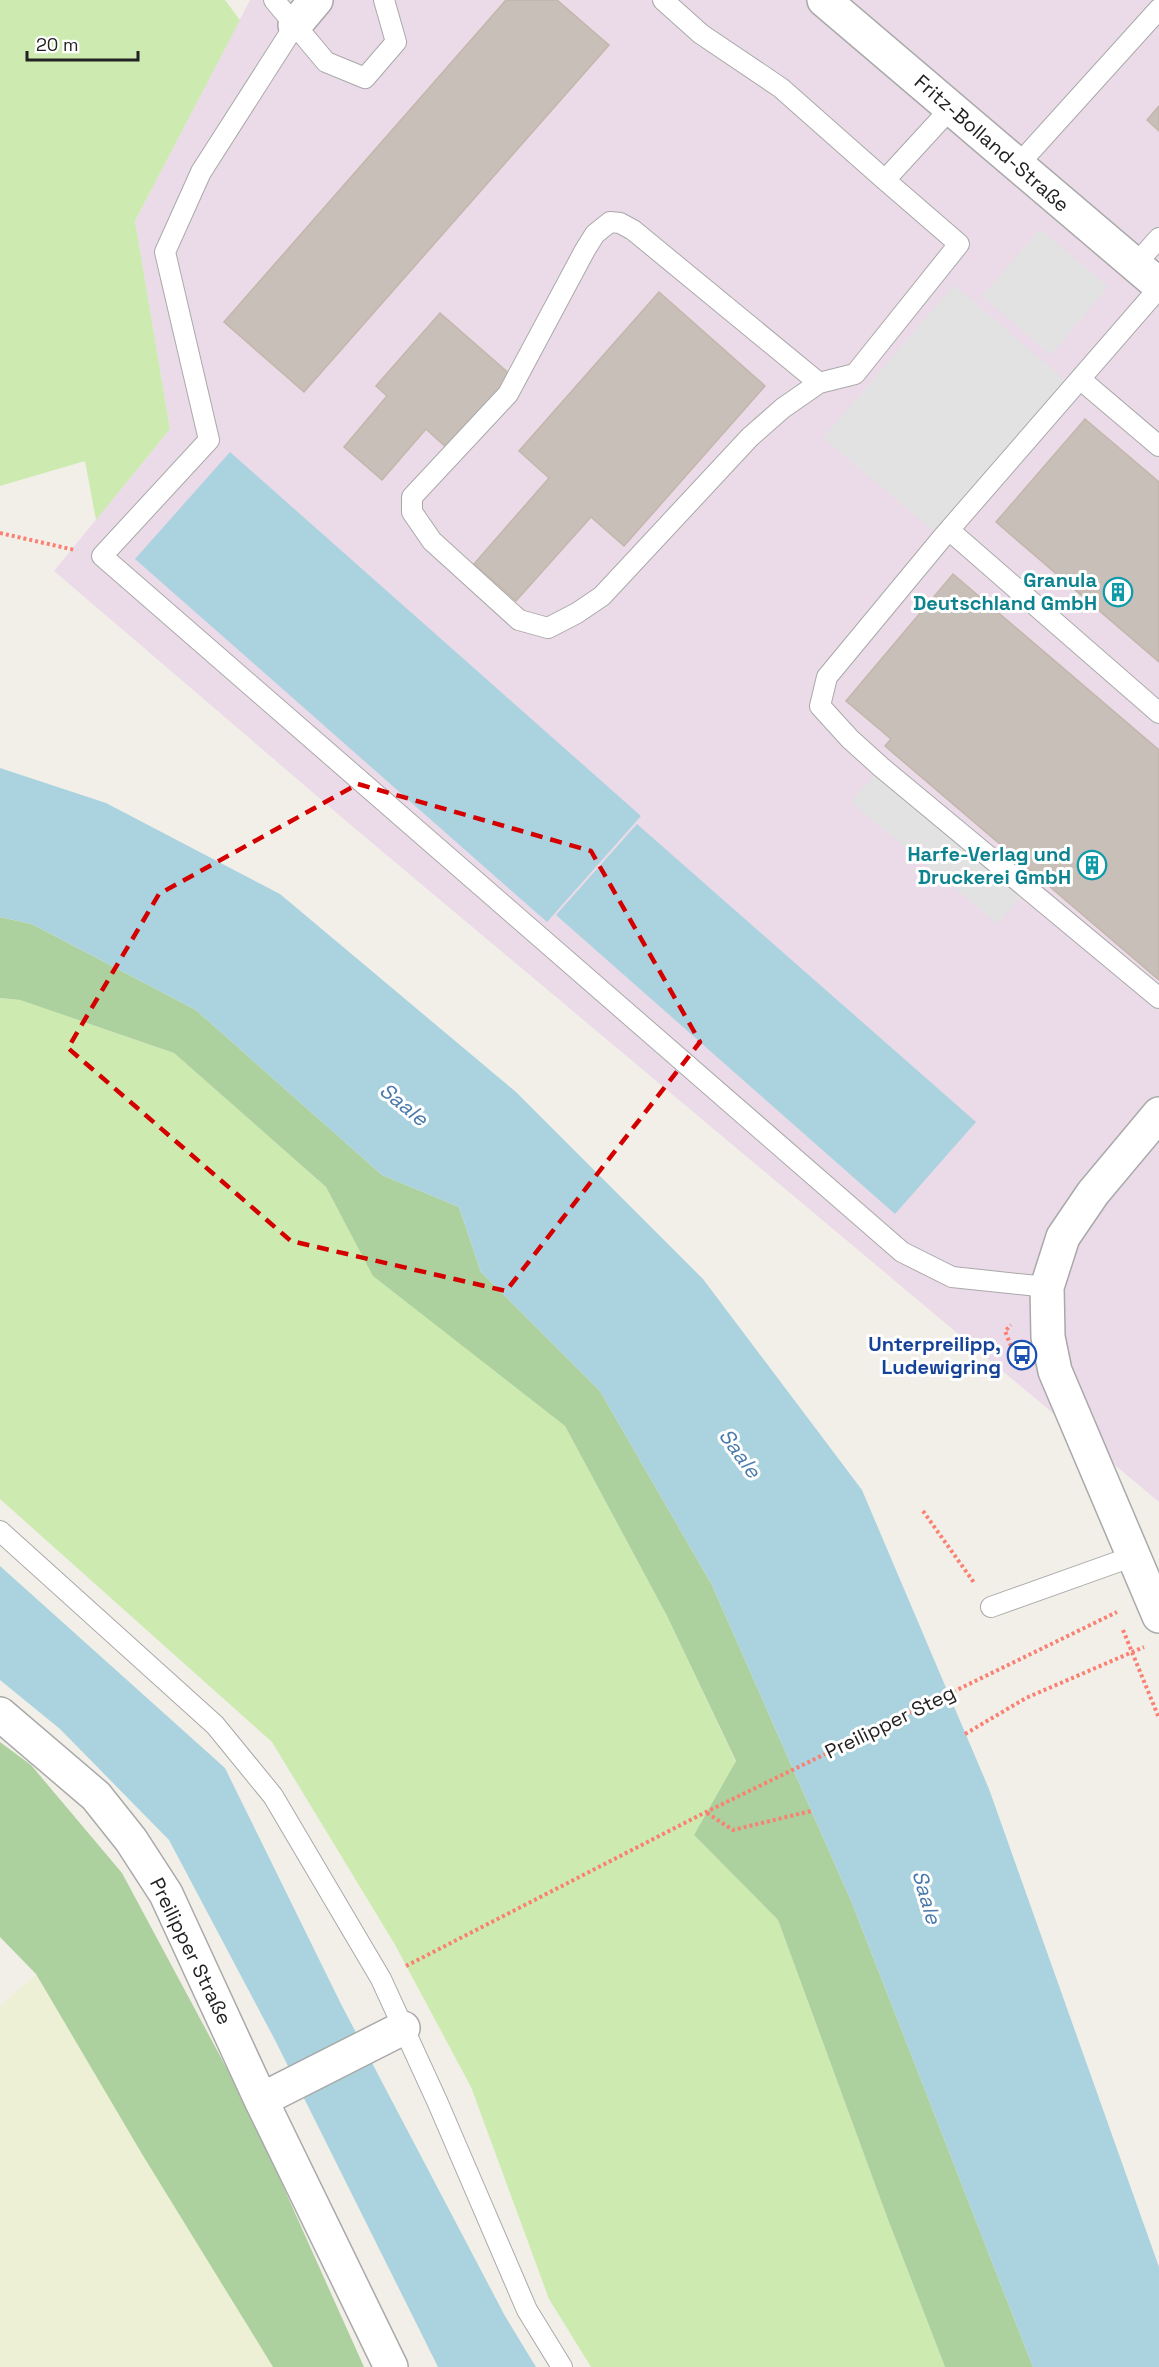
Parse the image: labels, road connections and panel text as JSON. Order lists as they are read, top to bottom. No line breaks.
{"streets":{"street":["Fritz-Bolland-Straße","Preilipper Straße"],"path":["Preilipper Steg"]},"water":["Saale"],"places":{"building":["Granula Deutschland GmbH","Harfe-Verlag und Druckerei GmbH"],"bus stop":["Unterpreilipp, Ludewigring"]},"scale_bar":"20 m"}
